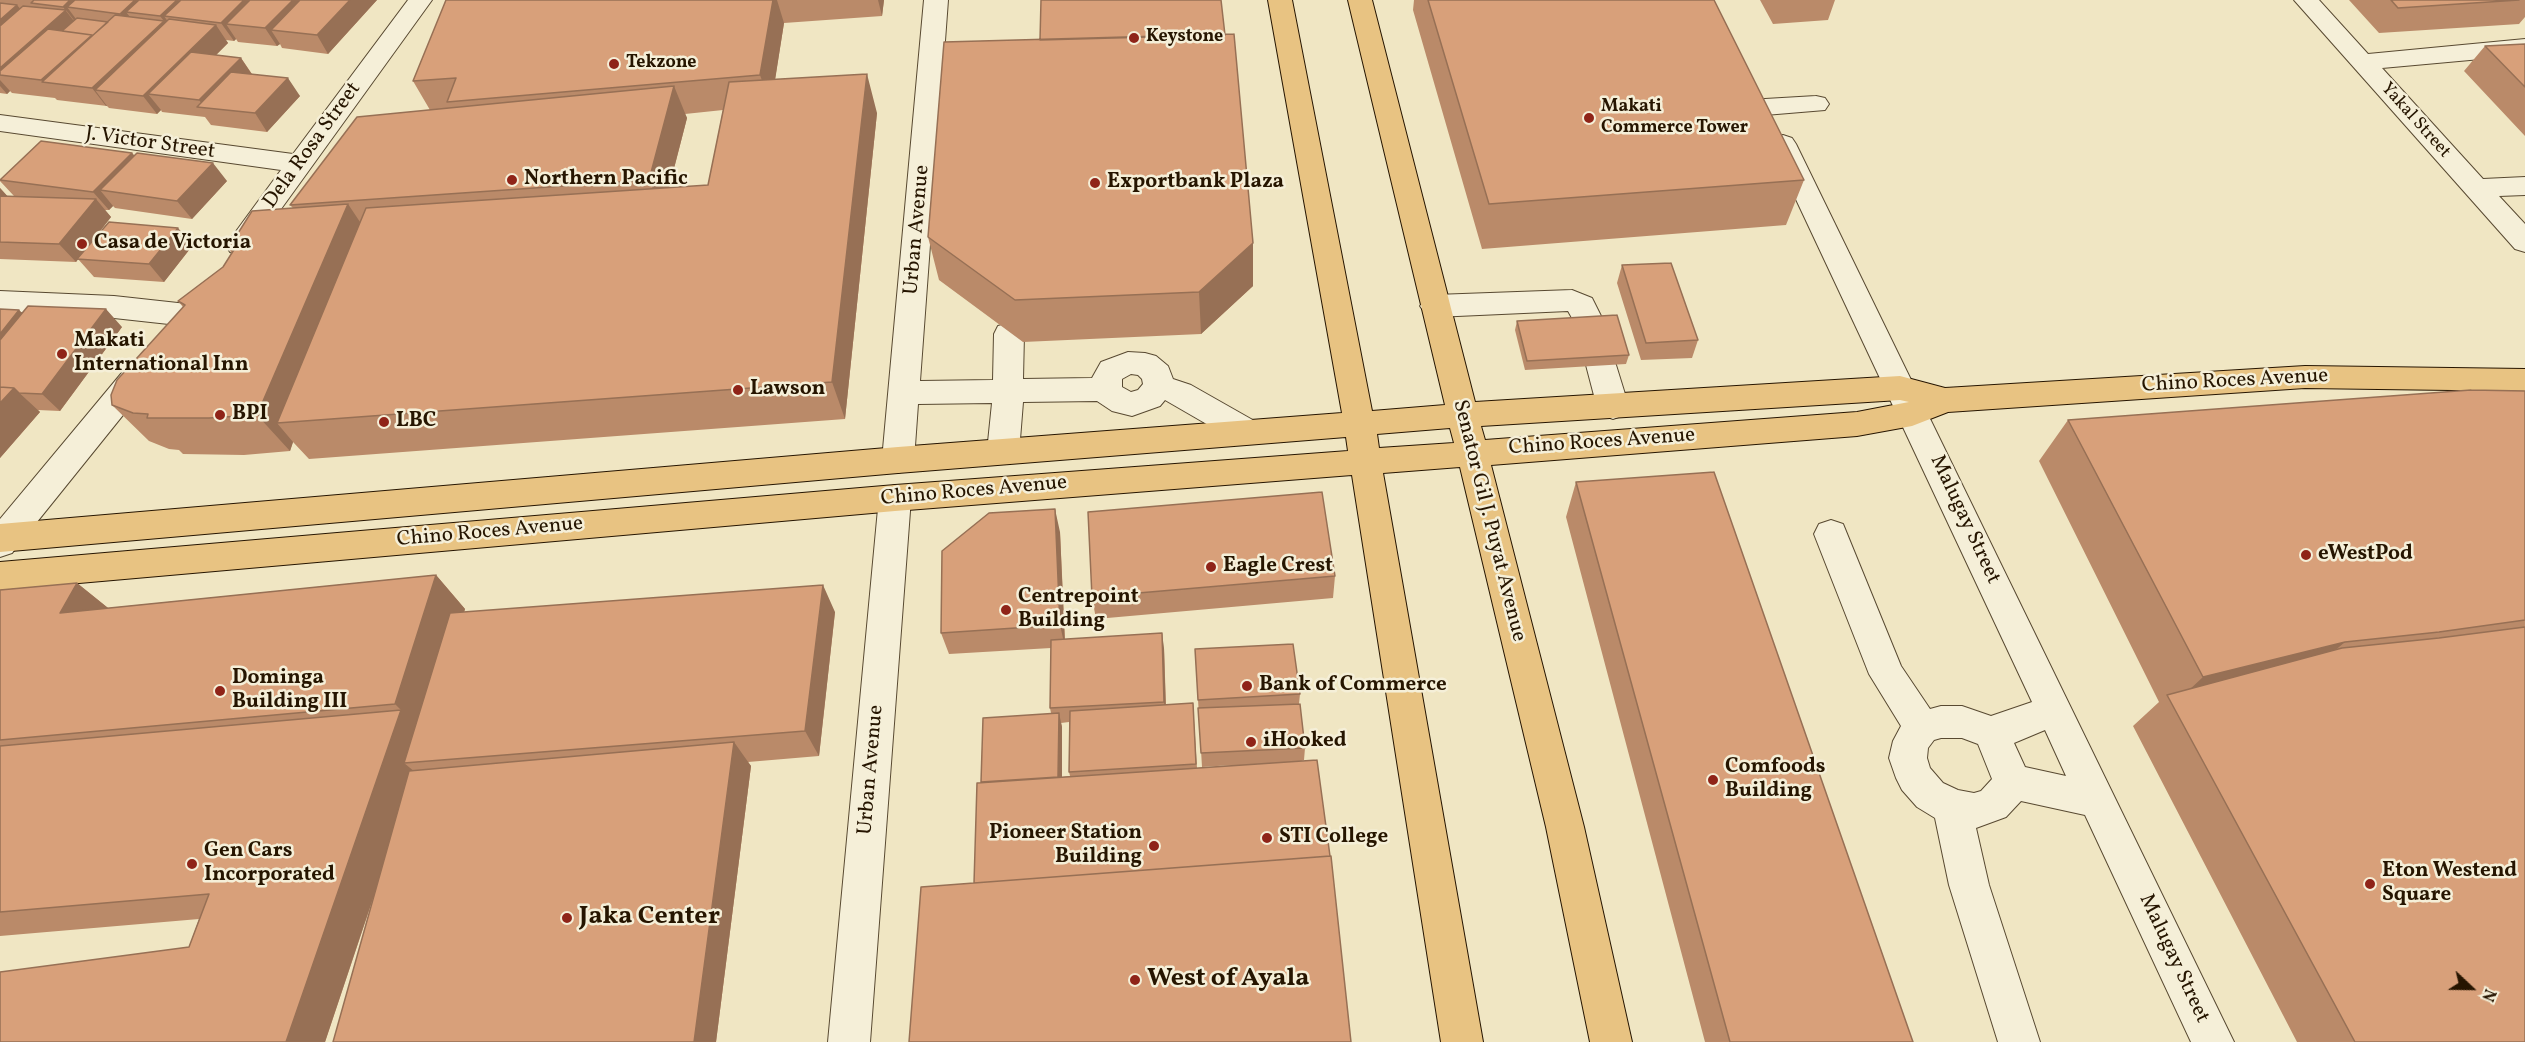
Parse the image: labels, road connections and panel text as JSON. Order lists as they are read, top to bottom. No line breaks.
{"streets":{"main road":["Chino Roces Avenue","Senator Gil J. Puyat Avenue"],"street":["Yakal Street","J. Victor Street","Dela Rosa Street","Urban Avenue","Malugay Street"]},"crossings":[["J. Victor Street","Dela Rosa Street"],["Urban Avenue","Chino Roces Avenue"],["Chino Roces Avenue","Malugay Street"],["Chino Roces Avenue","Senator Gil J. Puyat Avenue"]],"places":["Keystone","Tekzone","Makati Commerce Tower","Northern Pacific","Exportbank Plaza","Casa de Victoria","Makati International Inn","Lawson","BPI","LBC","eWestPod","Eagle Crest","Centrepoint Building","Bank of Commerce","Dominga Building III","iHooked","Comfoods Building","STI College","Pioneer Station Building","Gen Cars Incorporated","Eton Westend Square","Jaka Center","West of Ayala"],"north":"right"}
